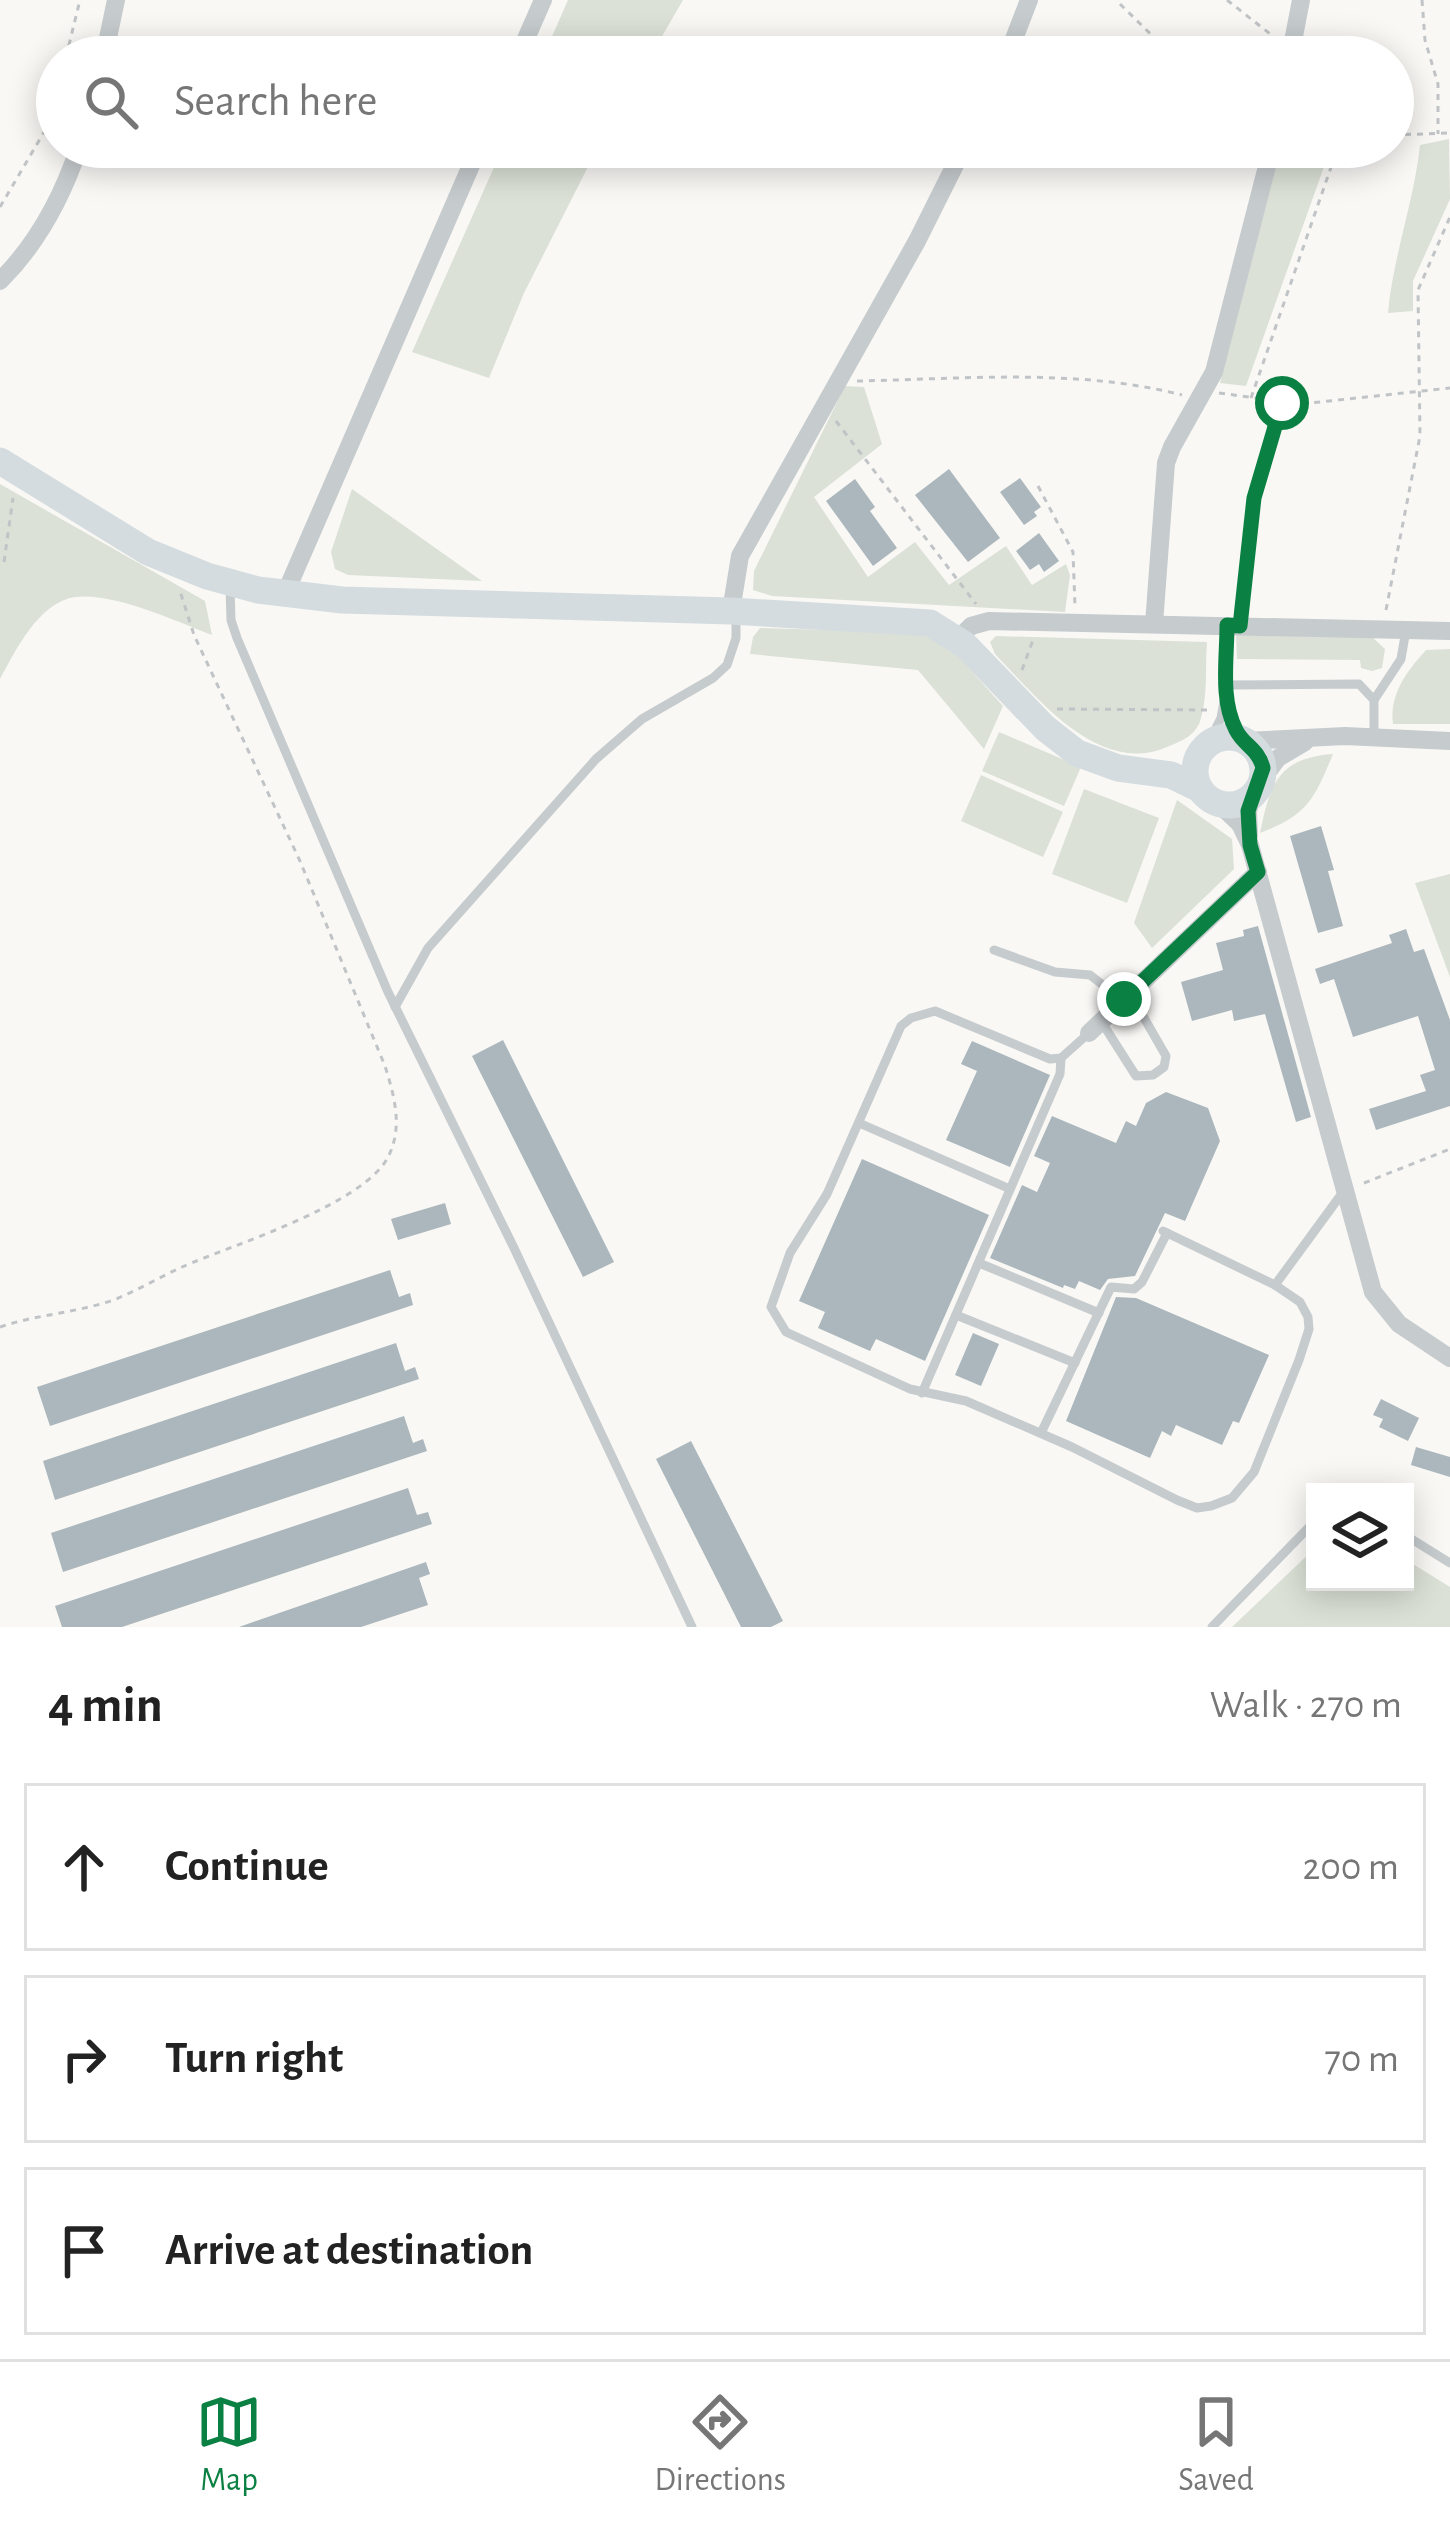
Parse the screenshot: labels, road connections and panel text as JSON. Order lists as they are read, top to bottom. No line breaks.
{"page":{"search":"Search here","heading":["4 min","Walk · 270 m"],"list":[["Continue","200 m"],["Turn right","70 m"],"Arrive at destination"],"nav":["Map","Directions","Saved"]}}
